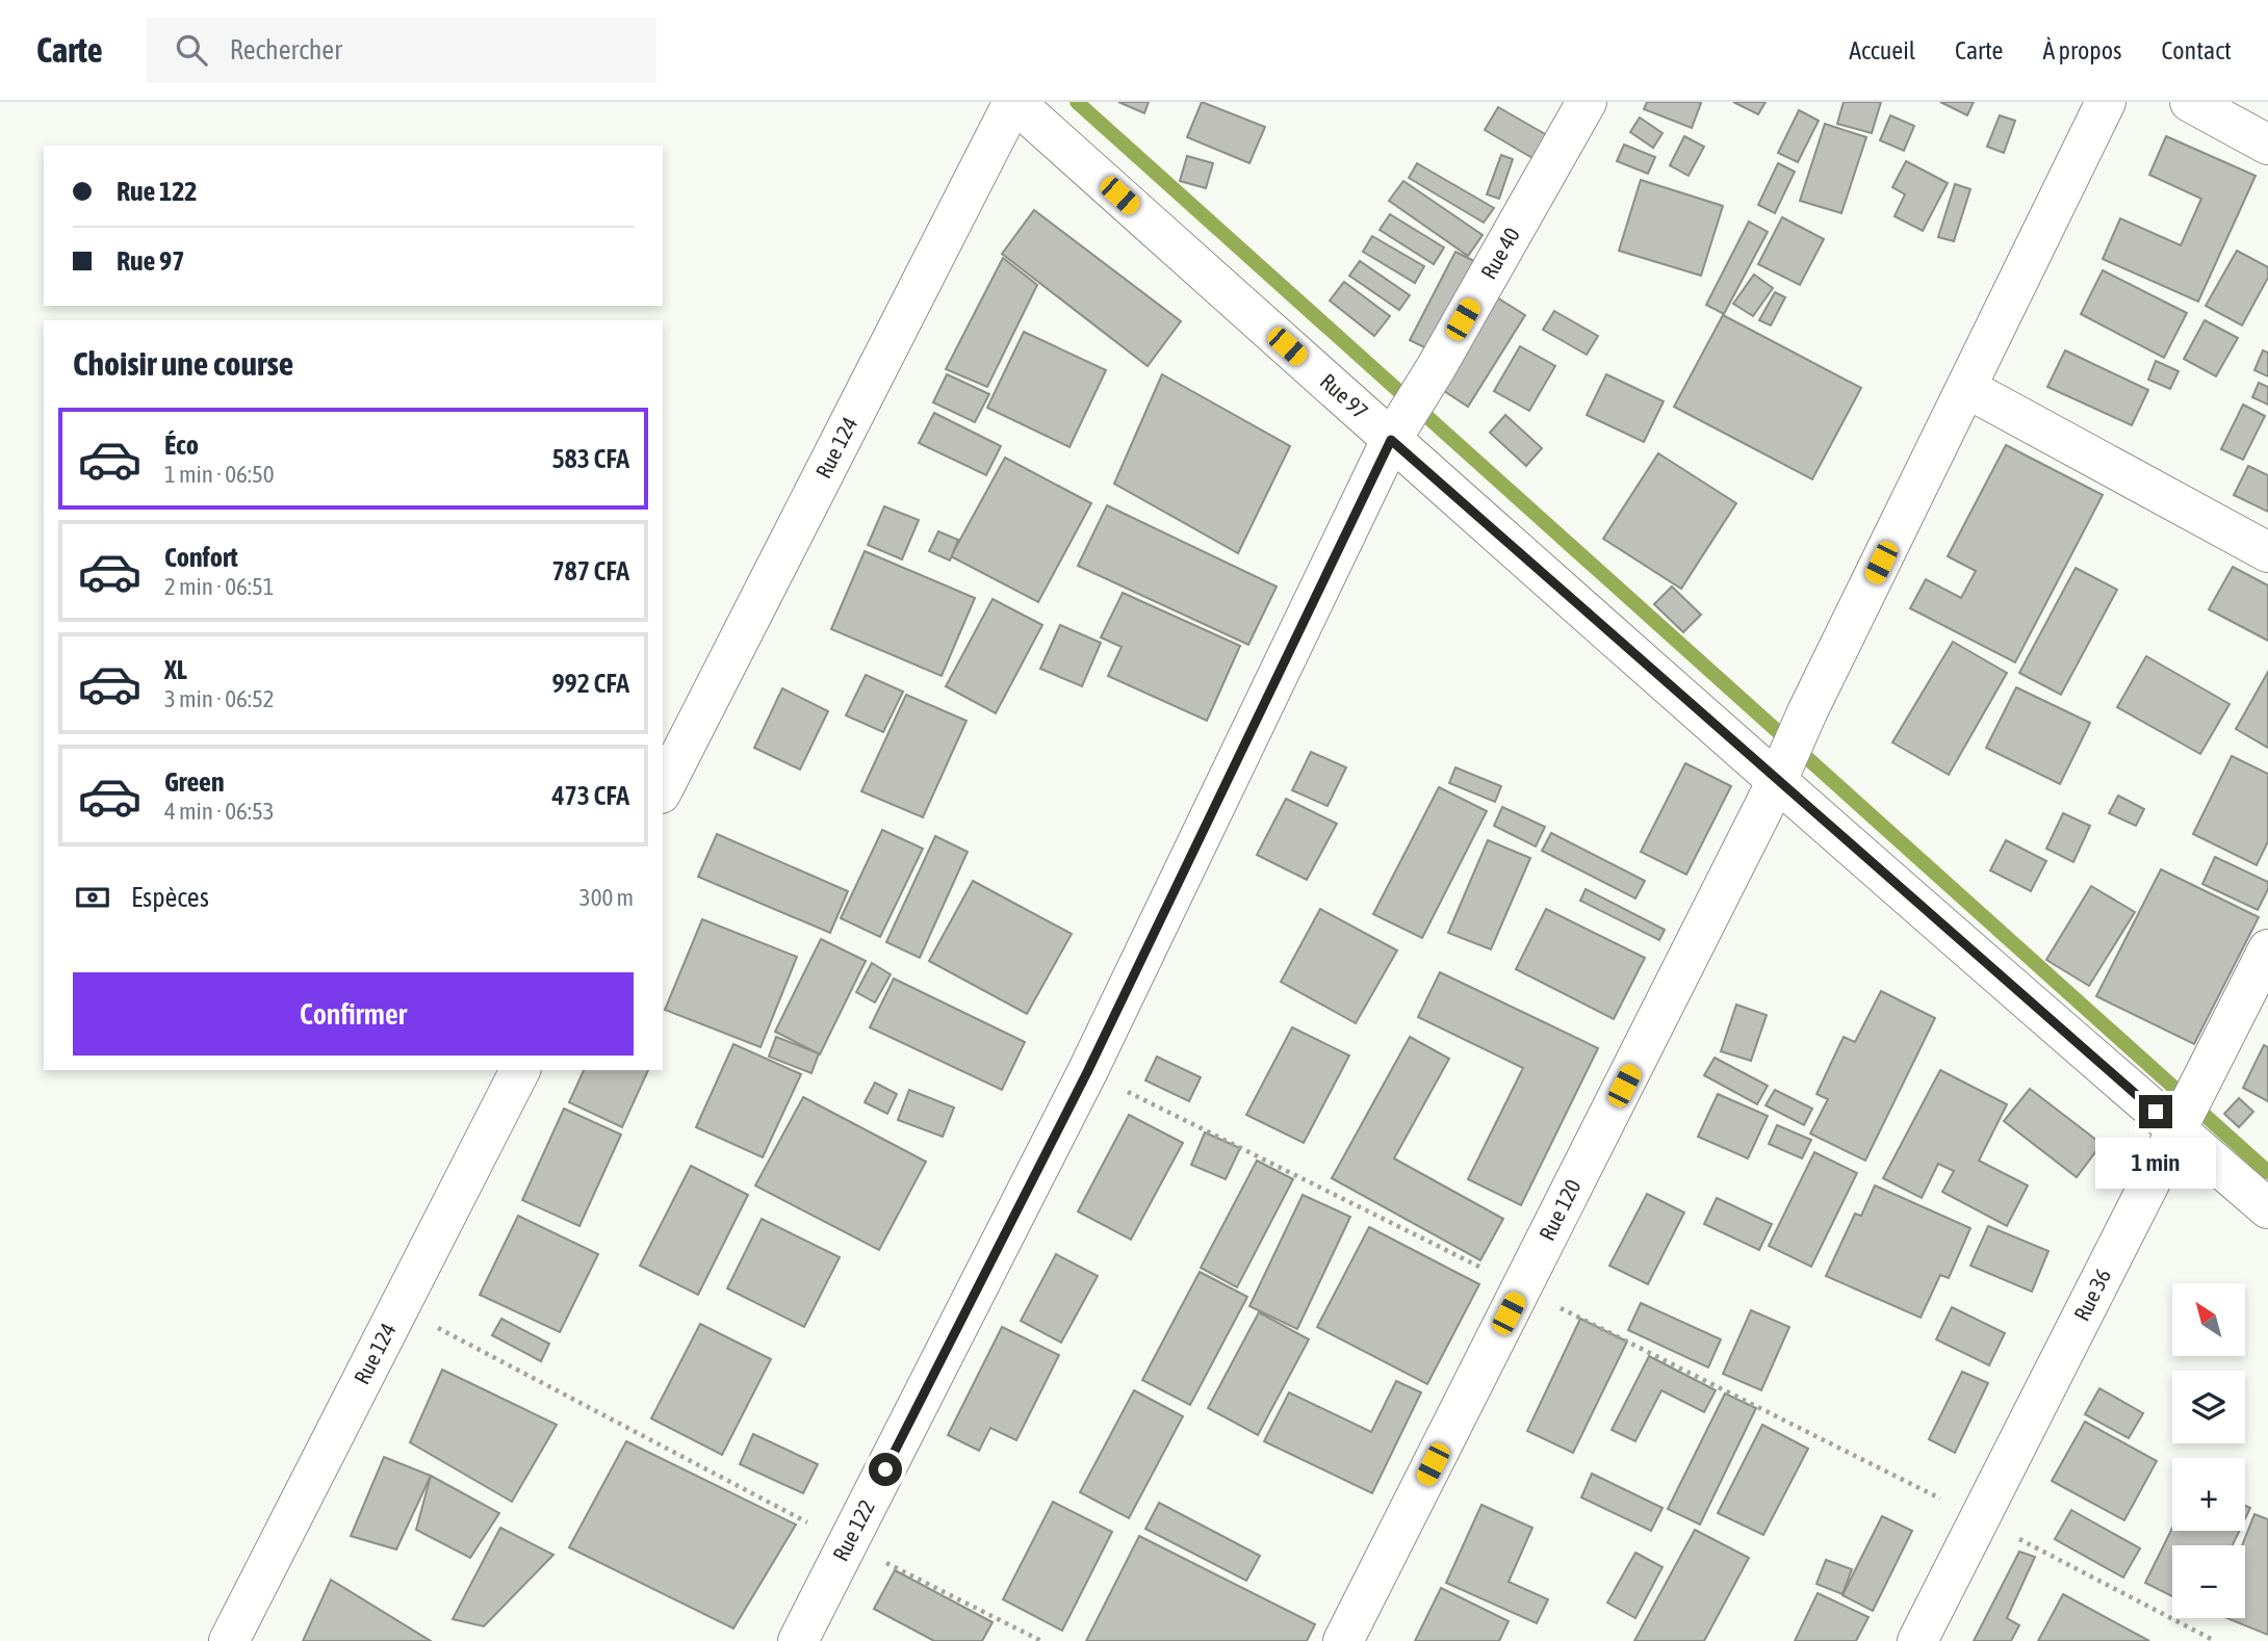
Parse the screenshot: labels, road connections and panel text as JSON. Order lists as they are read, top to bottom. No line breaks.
{"streets":{"street":["Rue 40","Rue 97","Rue 124","Rue 120","Rue 36","Rue 122"]},"crossings":[["Rue 40","Rue 97"],["Rue 40","Rue 122"],["Rue 97","Rue 124"],["Rue 97","Rue 120"],["Rue 97","Rue 36"],["Rue 97","Rue 122"]],"north":"top left","page":{"header":"Carte","search":"Rechercher","nav":["Accueil","Carte","À propos","Contact"],"banner":["Rue 122","Rue 97"],"heading":"Choisir une course","list":[{"name":"Éco","note":"1 min · 06:50","value":"583 CFA"},{"name":"Confort","note":"2 min · 06:51","value":"787 CFA"},{"name":"XL","note":"3 min · 06:52","value":"992 CFA"},{"name":"Green","note":"4 min · 06:53","value":"473 CFA"}],"pay":["Espèces","300 m"],"buttons":"Confirmer","bubble":"1 min","map_buttons":["+","−"]}}
